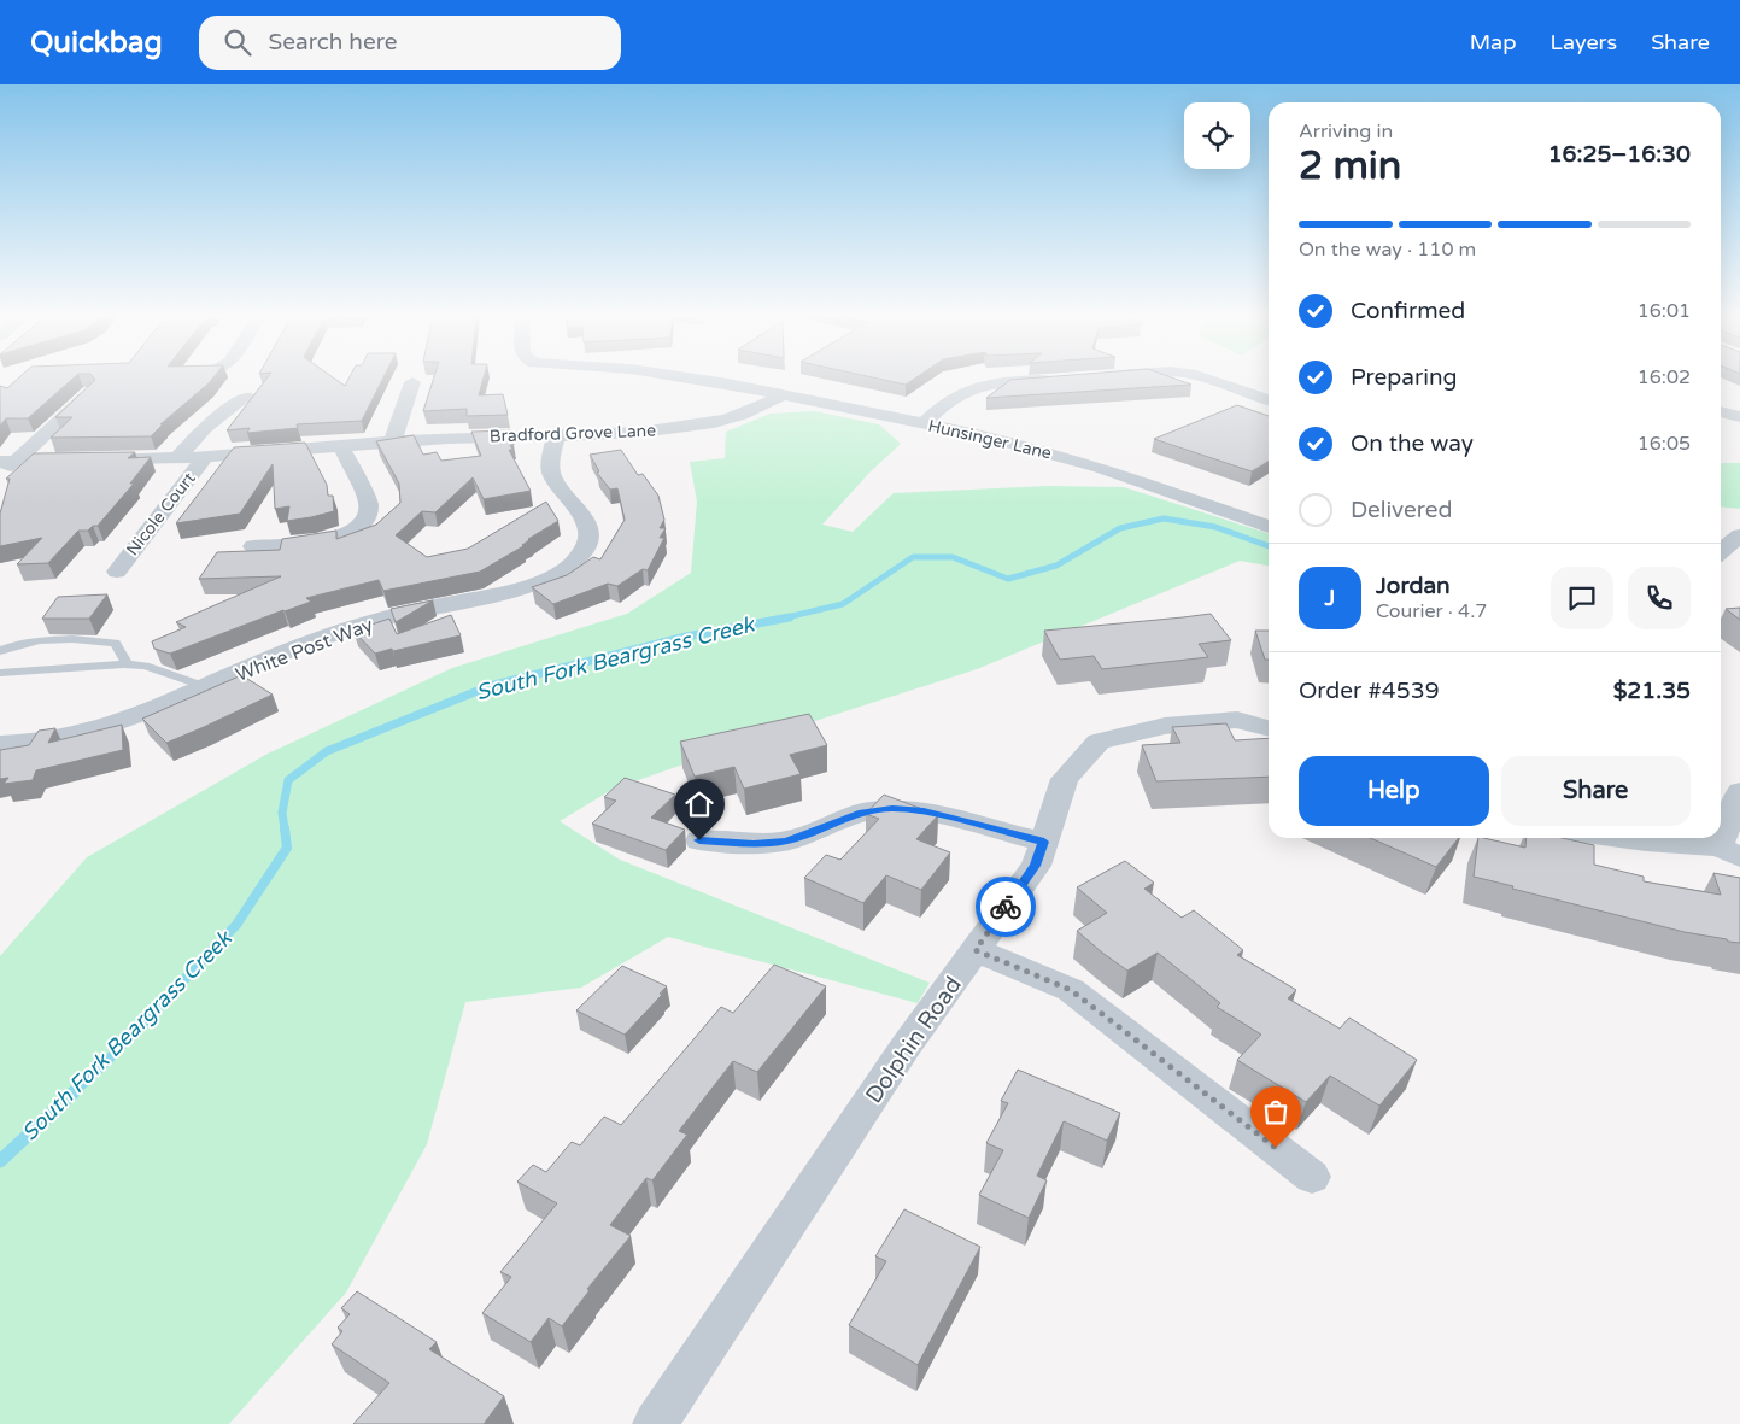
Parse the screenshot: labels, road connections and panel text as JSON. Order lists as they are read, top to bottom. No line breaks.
{"streets":{"street":["Bradford Grove Lane","Hunsinger Lane","Nicole Court","White Post Way","Dolphin Road"]},"crossings":[["Bradford Grove Lane","Hunsinger Lane"],["Bradford Grove Lane","Nicole Court"],["Bradford Grove Lane","White Post Way"]],"water":["South Fork Beargrass Creek"],"page":{"header":"Quickbag","search":"Search here","nav":["Map","Layers","Share"],"heading":["2 min","Arriving in","16:25–16:30"],"panel":["Jordan","Courier · 4.7","Order #4539","$21.35"],"bar":"On the way · 110 m","list":[["Confirmed","16:01"],["Preparing","16:02"],["On the way","16:05"],"Delivered"],"round":"J","buttons":["Help","Share"]}}
